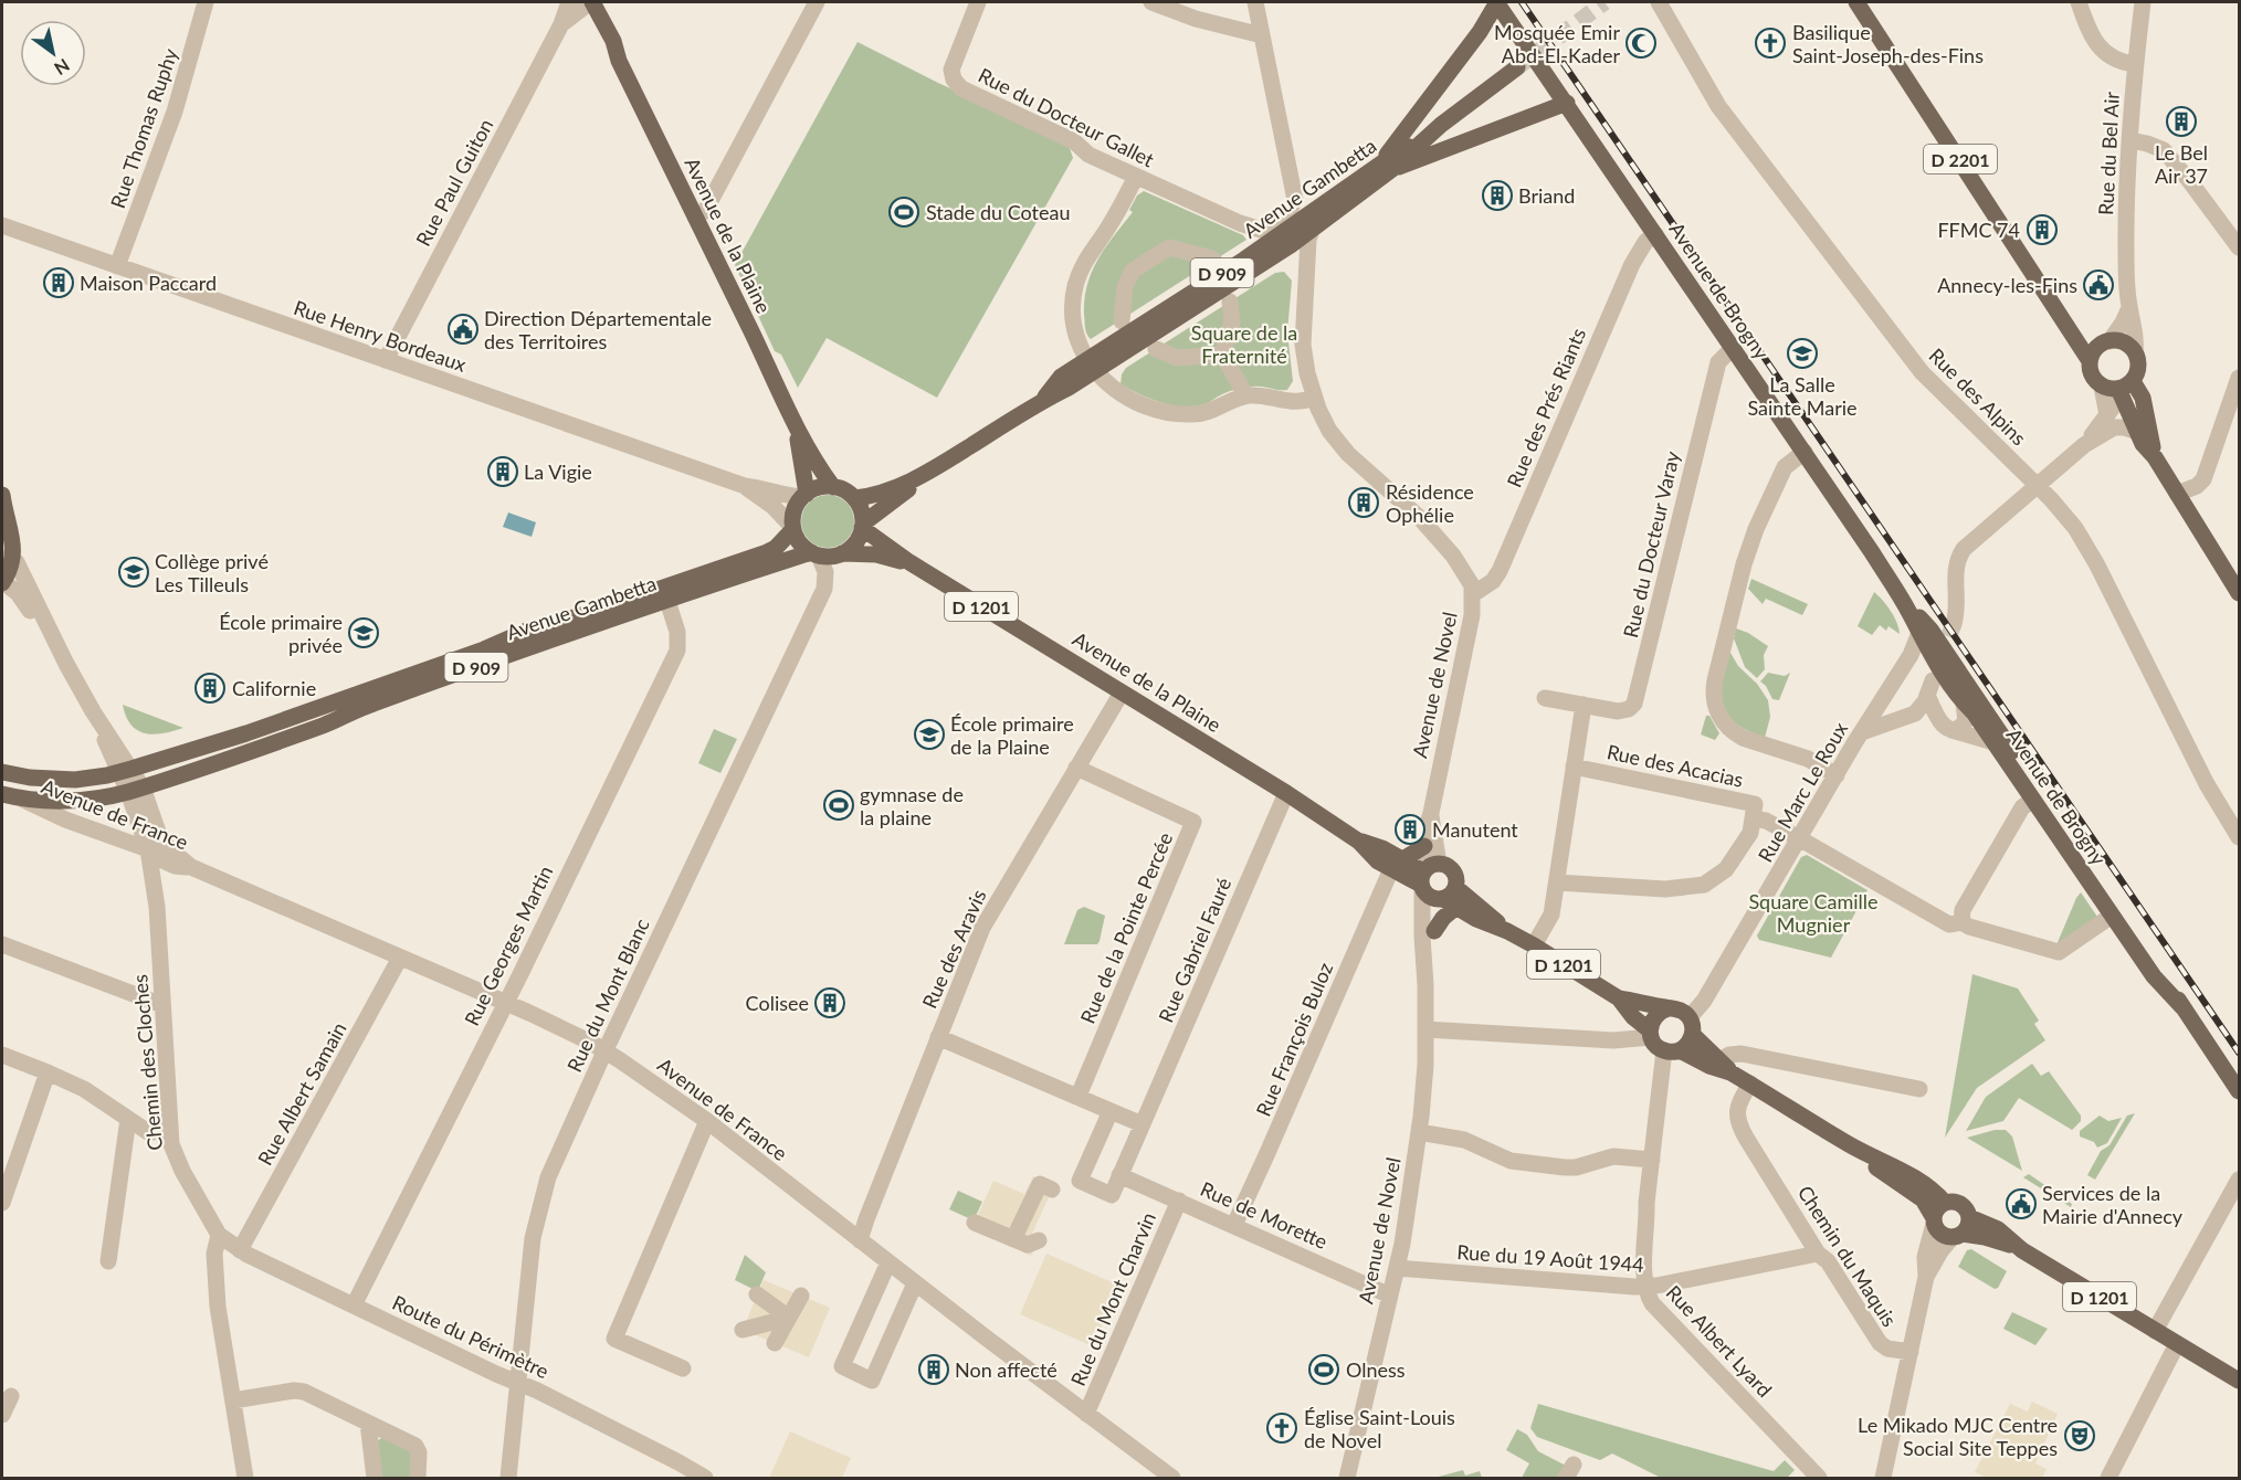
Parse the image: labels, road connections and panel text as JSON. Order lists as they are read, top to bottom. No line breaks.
{"streets":{"main road":["D 2201","Avenue Gambetta","Avenue de la Plaine","D 909","Avenue de Brogny","D 1201","Avenue de France"],"street":["Rue du Docteur Gallet","Rue Thomas Ruphy","Rue du Bel Air","Rue Paul Guiton","Rue Henry Bordeaux","Rue des Alpins","Rue des Prés Riants","Rue du Docteur Varay","Avenue de Novel","Rue des Acacias","Rue Marc Le Roux","Rue de la Pointe Percée","Rue Georges Martin","Rue des Aravis","Rue Gabriel Fauré","Rue du Mont Blanc","Rue François Buloz","Chemin des Cloches","Rue Albert Samain","Rue de Morette","Chemin du Maquis","Rue du 19 Août 1944","Rue du Mont Charvin","Route du Périmètre","Rue Albert Lyard"]},"crossings":[["Rue du Docteur Gallet","Avenue Gambetta"],["Rue Thomas Ruphy","Rue Henry Bordeaux"],["Rue du Bel Air","D 2201"],["Rue Paul Guiton","Avenue de la Plaine"],["Rue Paul Guiton","Rue Henry Bordeaux"],["Avenue Gambetta","Avenue de la Plaine"],["Avenue Gambetta","Rue Henry Bordeaux"],["Avenue Gambetta","Avenue de Novel"],["Avenue Gambetta","Avenue de France"],["Avenue Gambetta","Rue Georges Martin"],["Avenue Gambetta","Rue du Mont Blanc"],["Avenue Gambetta","Chemin des Cloches"],["Avenue de la Plaine","Rue Henry Bordeaux"],["Avenue de la Plaine","D 1201"],["Avenue de la Plaine","Avenue de Novel"],["Avenue de la Plaine","Rue des Aravis"],["Avenue de la Plaine","Rue Gabriel Fauré"],["Avenue de la Plaine","Rue du Mont Blanc"],["Avenue de la Plaine","Rue François Buloz"],["Avenue de Brogny","Rue des Prés Riants"],["Avenue de Brogny","Rue du Docteur Varay"],["Avenue de Brogny","Rue des Acacias"],["Avenue de Brogny","Rue Marc Le Roux"],["Rue Henry Bordeaux","Rue du Mont Blanc"],["Rue des Prés Riants","Avenue de Novel"],["D 1201","Rue Marc Le Roux"],["D 1201","Rue Albert Lyard"],["Avenue de Novel","Rue de Morette"],["Avenue de Novel","Rue du 19 Août 1944"],["Rue des Acacias","Rue Marc Le Roux"],["Rue Marc Le Roux","Rue Albert Lyard"],["Avenue de France","Rue Georges Martin"],["Avenue de France","Rue des Aravis"],["Avenue de France","Rue du Mont Blanc"],["Avenue de France","Chemin des Cloches"],["Avenue de France","Rue Albert Samain"],["Avenue de France","Rue du Mont Charvin"],["Rue de la Pointe Percée","Rue des Aravis"],["Rue Georges Martin","Route du Périmètre"],["Rue du Mont Blanc","Route du Périmètre"],["Rue François Buloz","Rue de Morette"],["Chemin des Cloches","Route du Périmètre"],["Rue Albert Samain","Route du Périmètre"],["Rue de Morette","Rue du Mont Charvin"],["Chemin du Maquis","Rue du 19 Août 1944"],["Rue du 19 Août 1944","Rue Albert Lyard"]],"parks":["Square de la Fraternité","Square Camille Mugnier"],"places":{"mosque":["Mosquée Emir Abd-El-Kader"],"church":["Basilique Saint-Joseph-des-Fins","Église Saint-Louis de Novel"],"building":["Le Bel Air 37","Briand","FFMC 74","Maison Paccard","La Vigie","Résidence Ophélie","Californie","Manutent","Colisee","Non affecté"],"sports":["Stade du Coteau","gymnase de la plaine","Olness"],"public building":["Annecy-les-Fins","Direction Départementale des Territoires","Services de la Mairie d'Annecy"],"school or university":["La Salle Sainte Marie","Collège privé Les Tilleuls","École primaire privée","École primaire de la Plaine"],"theatre":["Le Mikado MJC Centre Social Site Teppes"]},"north":"bottom right"}
